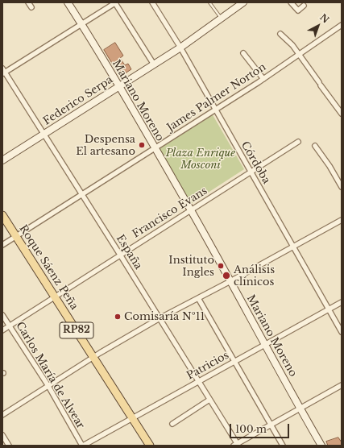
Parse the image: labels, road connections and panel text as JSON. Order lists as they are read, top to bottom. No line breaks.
{"streets":{"main road":["Roque Sáenz Peña","RP82"],"street":["James Palmer Norton","Federico Serpa","Mariano Moreno","Córdoba","Francisco Evans","España","Patricios","Carlos María de Alvear"]},"crossings":[["James Palmer Norton","Mariano Moreno"],["James Palmer Norton","Córdoba"],["James Palmer Norton","España"],["James Palmer Norton","Roque Sáenz Peña"],["Federico Serpa","Mariano Moreno"],["Federico Serpa","Córdoba"],["Federico Serpa","España"],["Mariano Moreno","Francisco Evans"],["Mariano Moreno","Patricios"],["Córdoba","Francisco Evans"],["Córdoba","Patricios"],["Francisco Evans","España"],["Francisco Evans","Roque Sáenz Peña"],["Francisco Evans","Carlos María de Alvear"],["España","Patricios"],["Roque Sáenz Peña","Patricios"],["Patricios","Carlos María de Alvear"]],"parks":["Plaza Enrique Mosconi"],"places":["Despensa El artesano","Instituto Ingles","Análisis clínicos","Comisaría Nº11"],"scale_bar":"100 m","north":"top right"}
